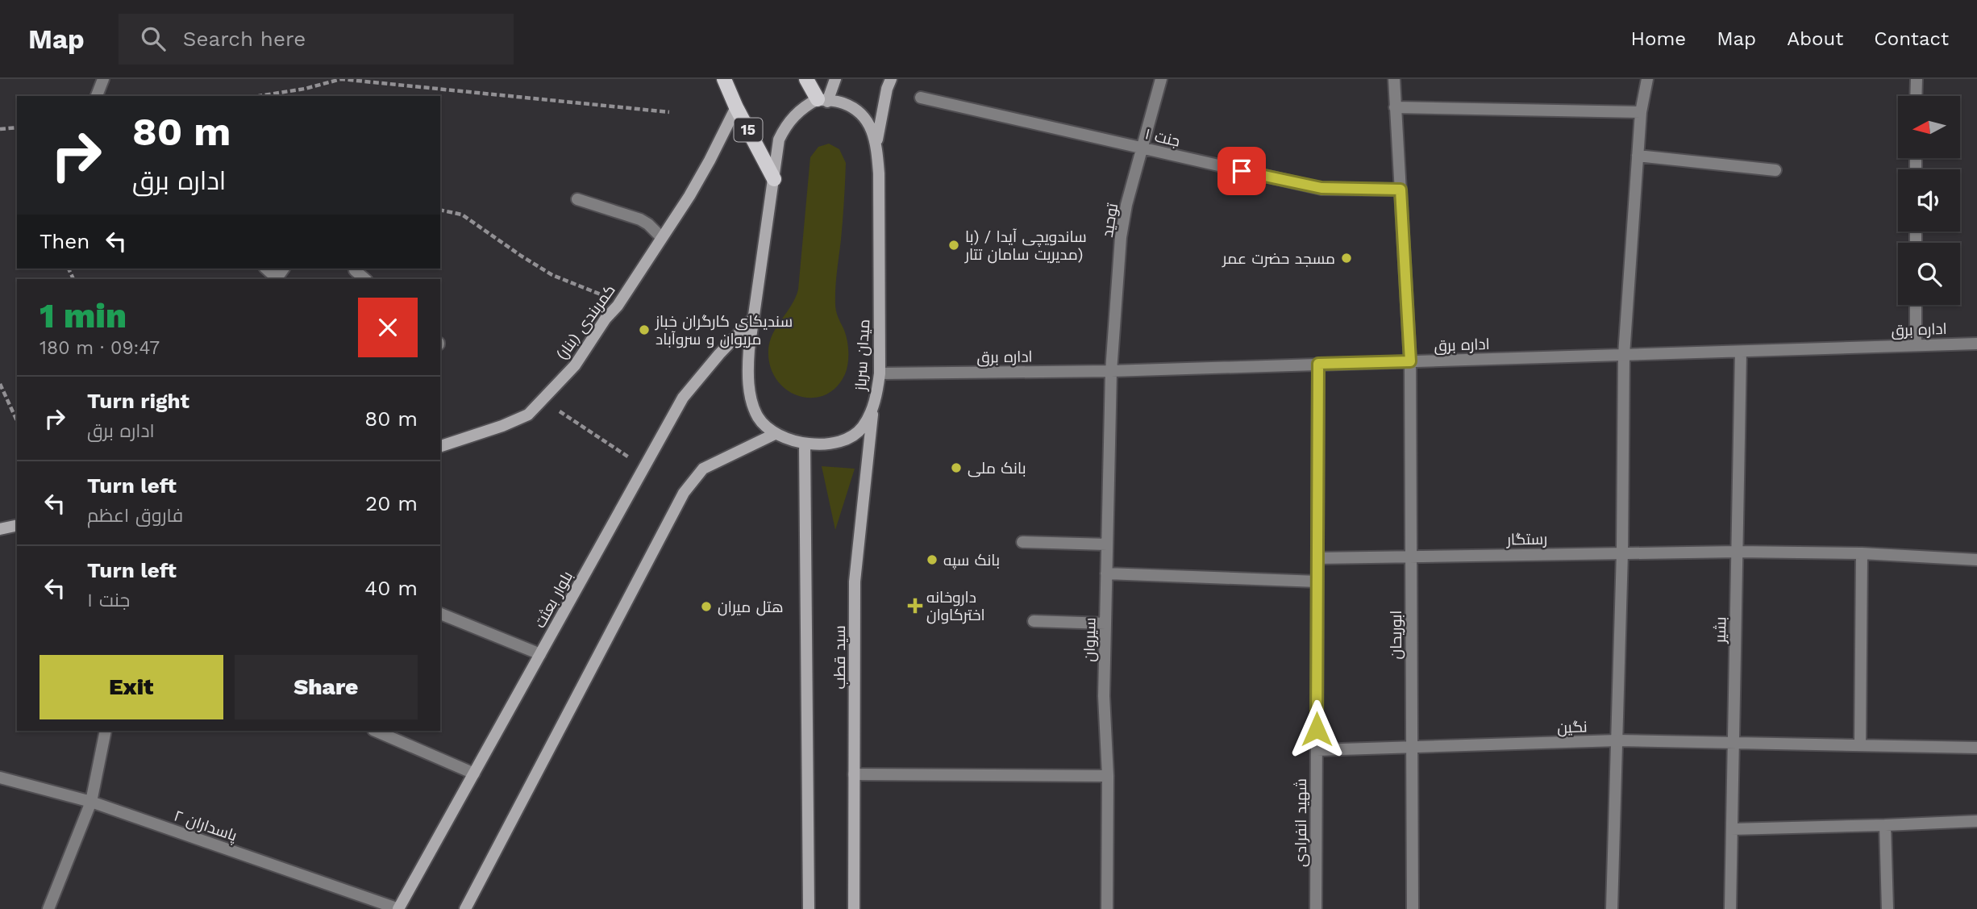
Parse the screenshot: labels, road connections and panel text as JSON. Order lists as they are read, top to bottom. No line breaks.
{"streets":{"main road":["15"],"street":["جنت ۱","توحید","کمربندی (بنار)","اداره برق","میدان سرباز","رستگار","بلوار بعثت","بشیر","ابوریحان","سیروان","سید قطب","نگین","شهید انفرادی","پاسداران ۲"]},"crossings":[["15","کمربندی (بنار)"],["15","میدان سرباز"],["15","بلوار بعثت"],["جنت ۱","توحید"],["جنت ۱","ابوریحان"],["توحید","اداره برق"],["توحید","سیروان"],["اداره برق","میدان سرباز"],["اداره برق","بشیر"],["اداره برق","ابوریحان"],["اداره برق","سیروان"],["اداره برق","شهید انفرادی"],["میدان سرباز","سید قطب"],["رستگار","بشیر"],["رستگار","ابوریحان"],["رستگار","شهید انفرادی"],["بلوار بعثت","پاسداران ۲"],["بشیر","نگین"],["ابوریحان","نگین"],["نگین","شهید انفرادی"]],"places":{"other":["ساندویچی آیدا / (با مدیریت سامان تتار)","مسجد حضرت عمر","سندیکای کارگران خباز مریوان و سروآباد","بانک ملی","بانک سپه","هتل میران"],"health":["داروخانه اخترکاوان"]},"north":"left","page":{"header":"Map","search":"Search here","nav":["Home","Map","About","Contact"],"turn":["80 m","اداره برق"],"then":"Then","heading":["1 min","180 m · 09:47"],"list":[{"name":"Turn right","note":"اداره برق","value":"80 m"},{"name":"Turn left","note":"فاروق اعظم","value":"20 m"},{"name":"Turn left","note":"جنت ۱","value":"40 m"}],"buttons":["Exit","Share"]}}
